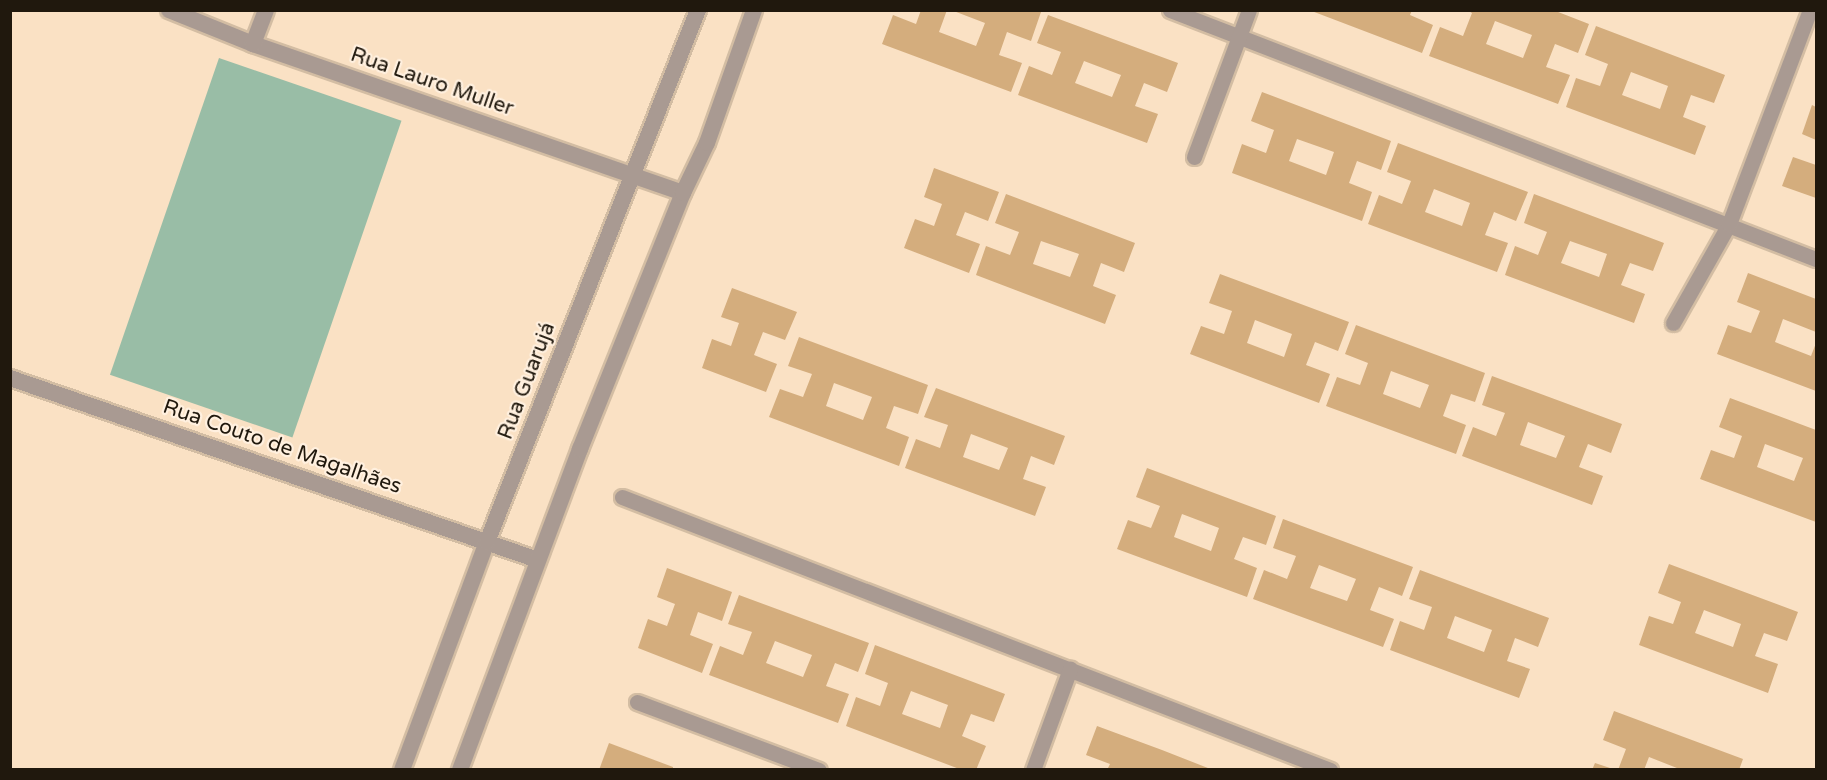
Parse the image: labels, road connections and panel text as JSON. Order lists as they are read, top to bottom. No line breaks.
{"streets":{"street":["Rua Lauro Muller","Rua Guarujá","Rua Couto de Magalhães"]},"crossings":[["Rua Lauro Muller","Rua Guarujá"],["Rua Guarujá","Rua Couto de Magalhães"]]}
